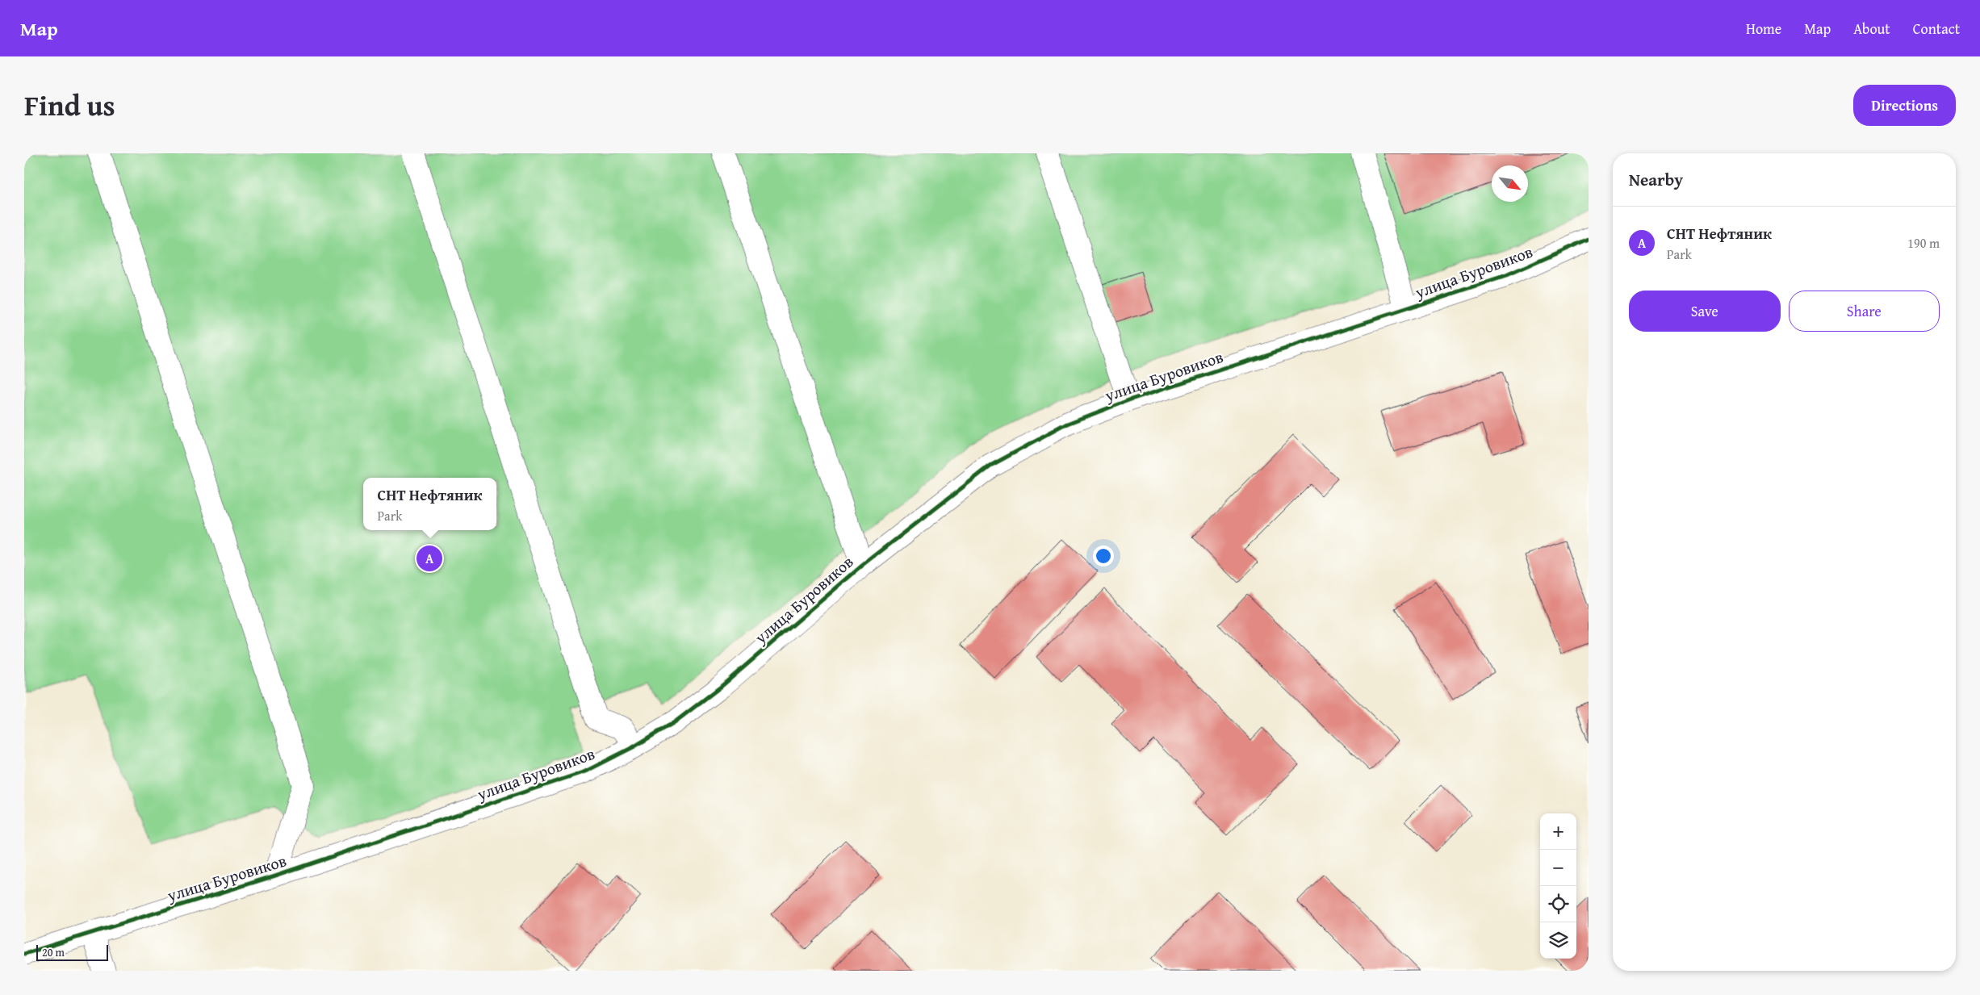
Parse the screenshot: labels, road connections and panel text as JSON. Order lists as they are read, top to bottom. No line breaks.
{"streets":{"street":["улица Буровиков"]},"scale_bar":"20 m","north":"bottom right","page":{"header":"Map","nav":["Home","Map","About","Contact"],"title":"Find us","buttons":["Directions",["Save","Share"]],"heading":"Nearby","list":[{"mark":"A","name":"СНТ Нефтяник","note":"Park","value":"190 m"}],"popup":["СНТ Нефтяник","Park"],"pins":"A","map_buttons":["+","−"],"scale":"20 m"}}
